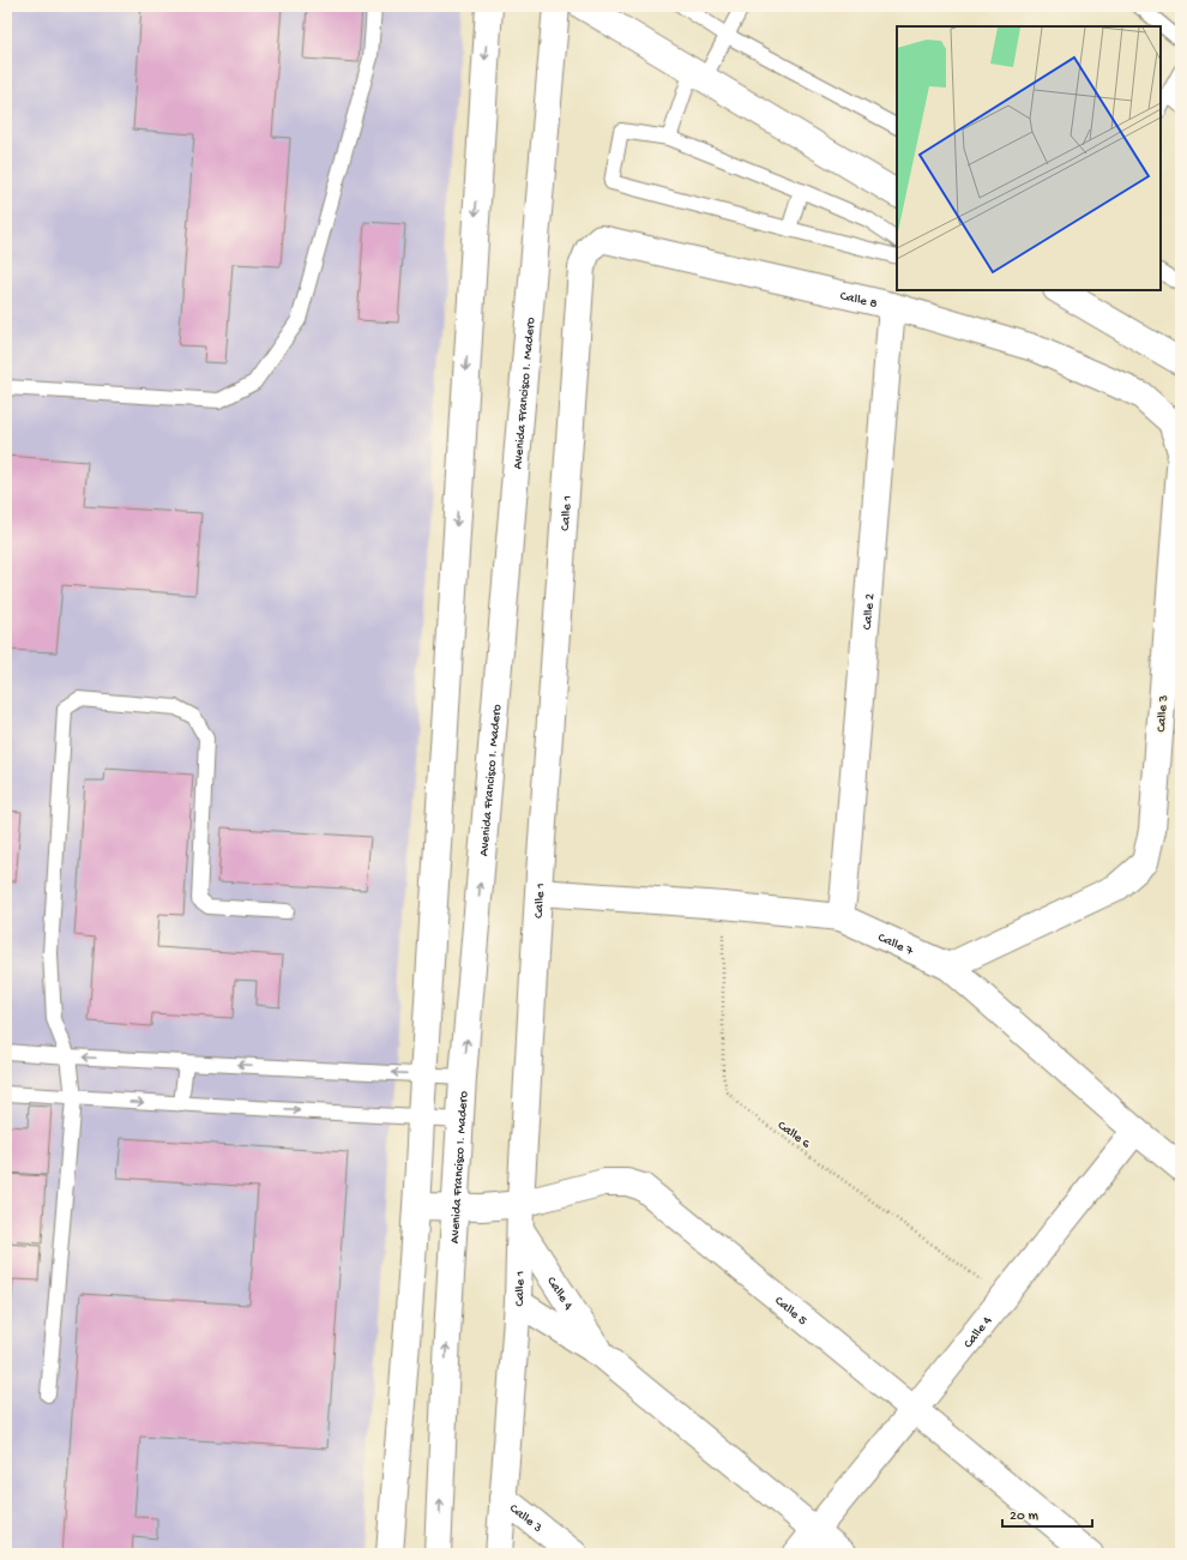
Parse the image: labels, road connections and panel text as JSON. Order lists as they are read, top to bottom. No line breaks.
{"streets":{"street":["Calle 8","Avenida Francisco I. Madero","Calle 1","Calle 2","Calle 3","Calle 7","Calle 4","Calle 5"],"path":["Calle 6"]},"crossings":[["Calle 8","Calle 1"],["Calle 8","Calle 2"],["Calle 8","Calle 3"],["Avenida Francisco I. Madero","Calle 5"],["Calle 1","Calle 3"],["Calle 1","Calle 7"],["Calle 1","Calle 4"],["Calle 1","Calle 5"],["Calle 2","Calle 7"],["Calle 3","Calle 7"],["Calle 7","Calle 6"],["Calle 7","Calle 4"],["Calle 6","Calle 4"],["Calle 4","Calle 5"]],"scale_bar":"20 m"}
